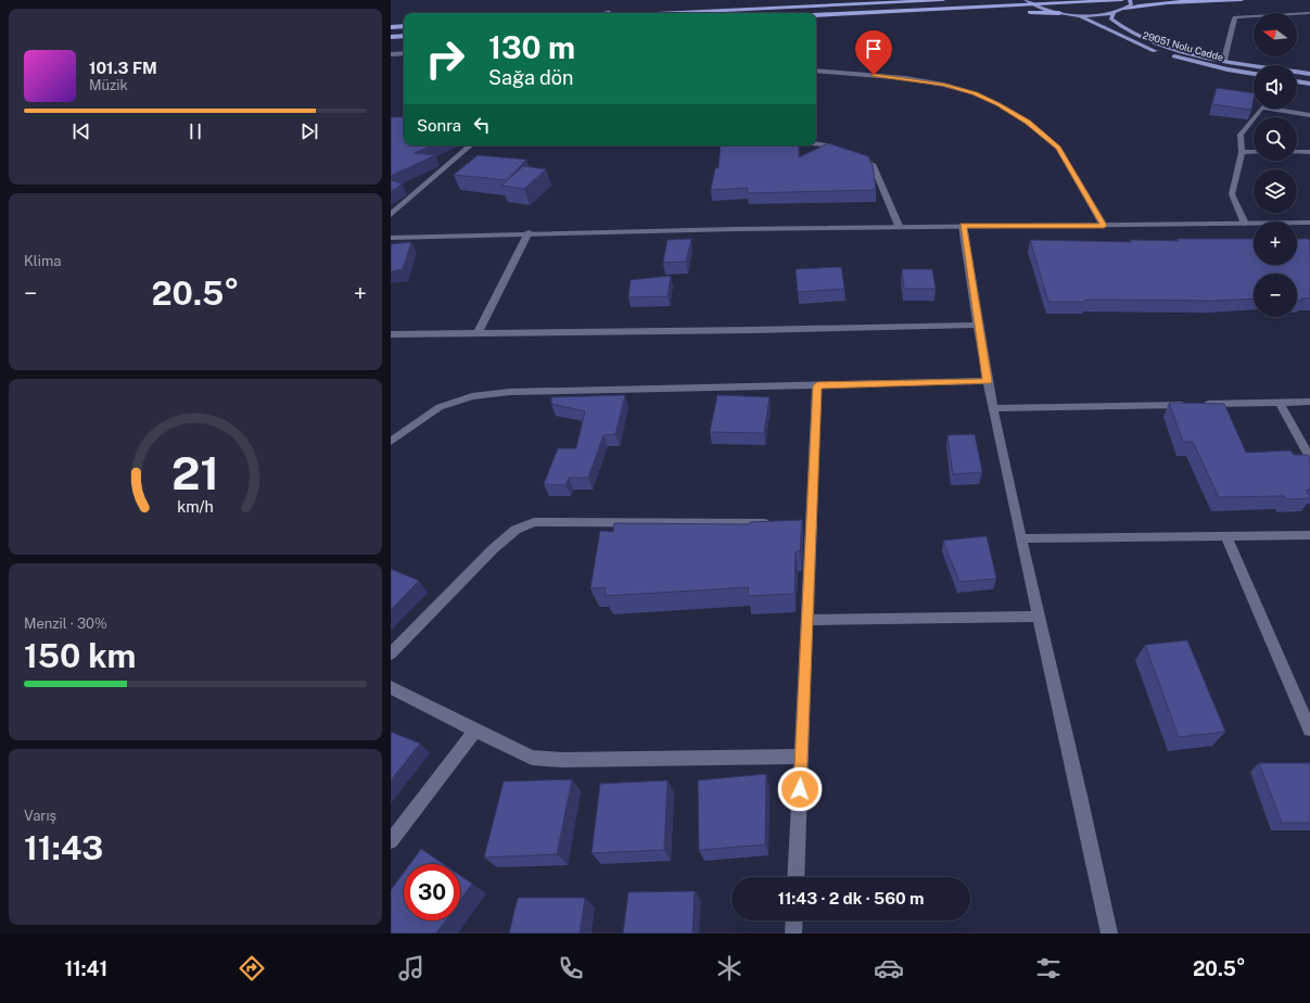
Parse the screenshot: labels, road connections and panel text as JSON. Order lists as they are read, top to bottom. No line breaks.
{"streets":{"main road":["29051 Nolu Cadde"]},"north":"left","page":{"map_buttons":["+","−"],"turn":["130 m","Sağa dön"],"song":["101.3 FM","Müzik"],"then":"Sonra","tile":["Klima",["Menzil · 30%","150 km"],["Varış","11:43"]],"heat":["−","20.5°","+"],"limit":"30","trip":"11:43 · 2 dk · 560 m","tabs":["11:41","20.5°"],"gauge":["21","km/h"]}}
